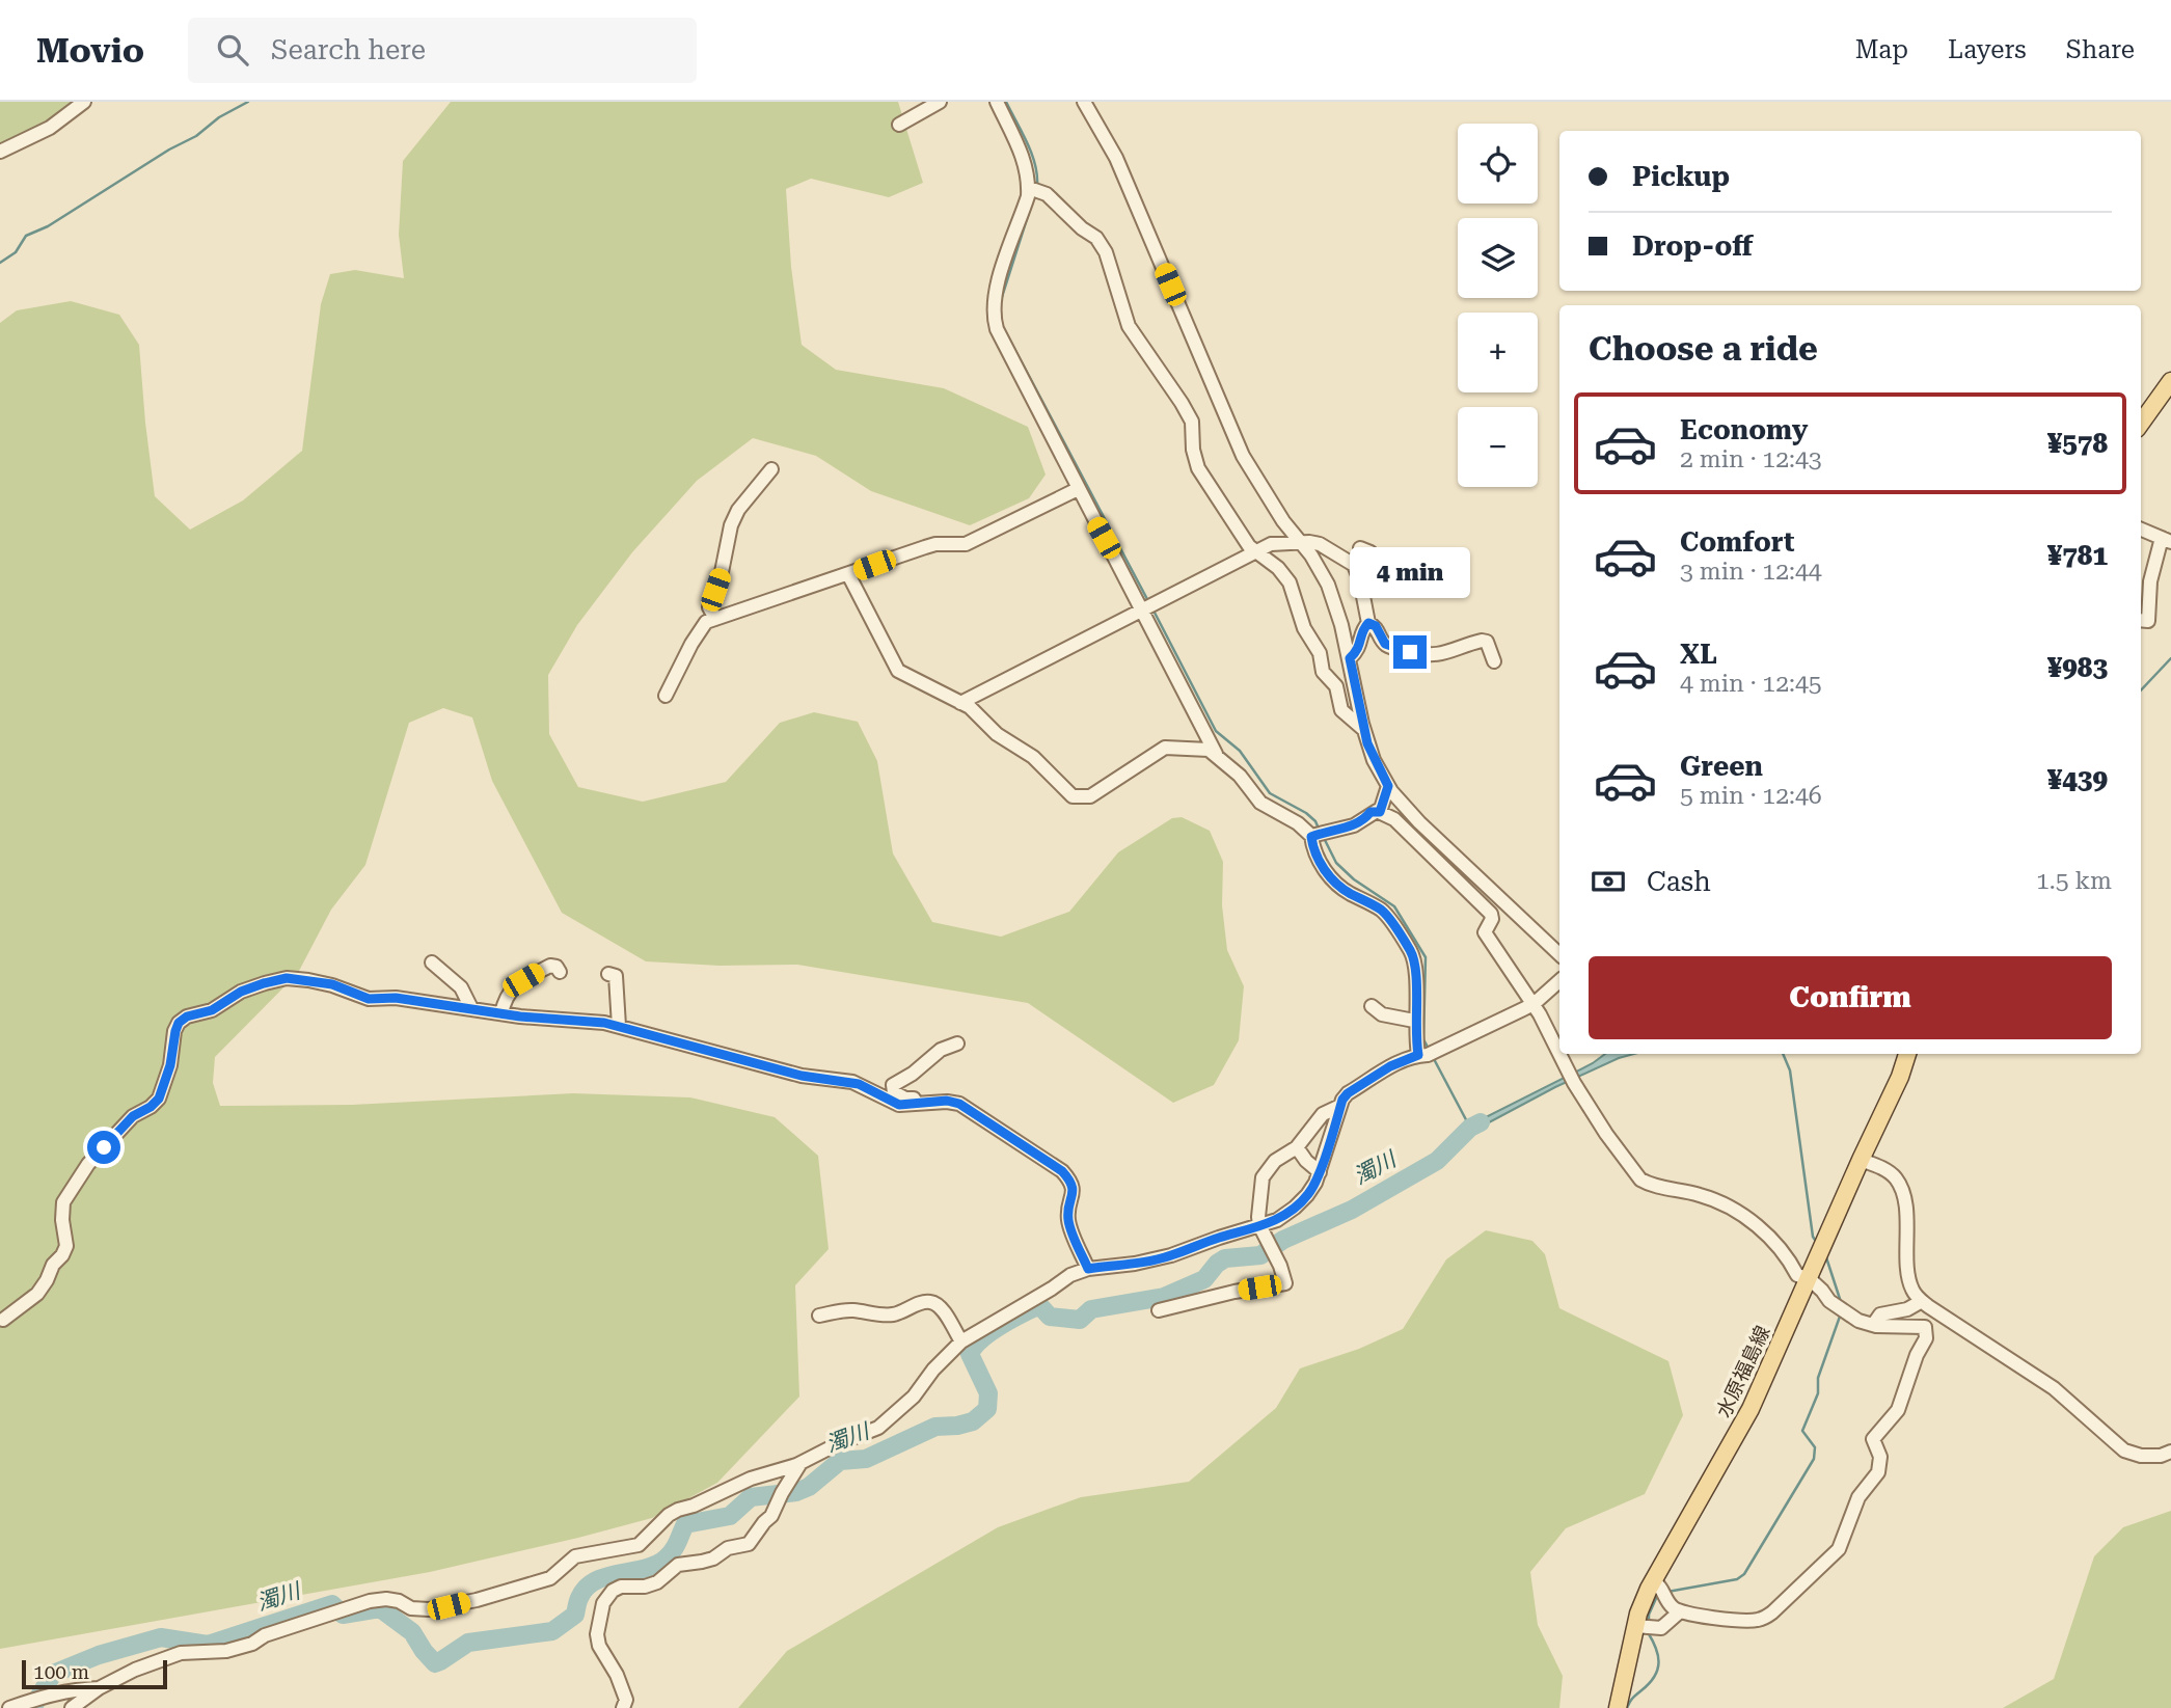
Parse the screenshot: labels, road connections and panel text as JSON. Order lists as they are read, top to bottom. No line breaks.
{"streets":{"main road":["水原福島線"]},"water":["濁川"],"scale_bar":"100 m","page":{"header":"Movio","search":"Search here","nav":["Map","Layers","Share"],"map_buttons":["+","−"],"banner":["Pickup","Drop-off"],"heading":"Choose a ride","list":[{"name":"Economy","note":"2 min · 12:43","value":"¥578"},{"name":"Comfort","note":"3 min · 12:44","value":"¥781"},{"name":"XL","note":"4 min · 12:45","value":"¥983"},{"name":"Green","note":"5 min · 12:46","value":"¥439"}],"bubble":"4 min","pay":["Cash","1.5 km"],"buttons":"Confirm","scale":"100 m"}}
